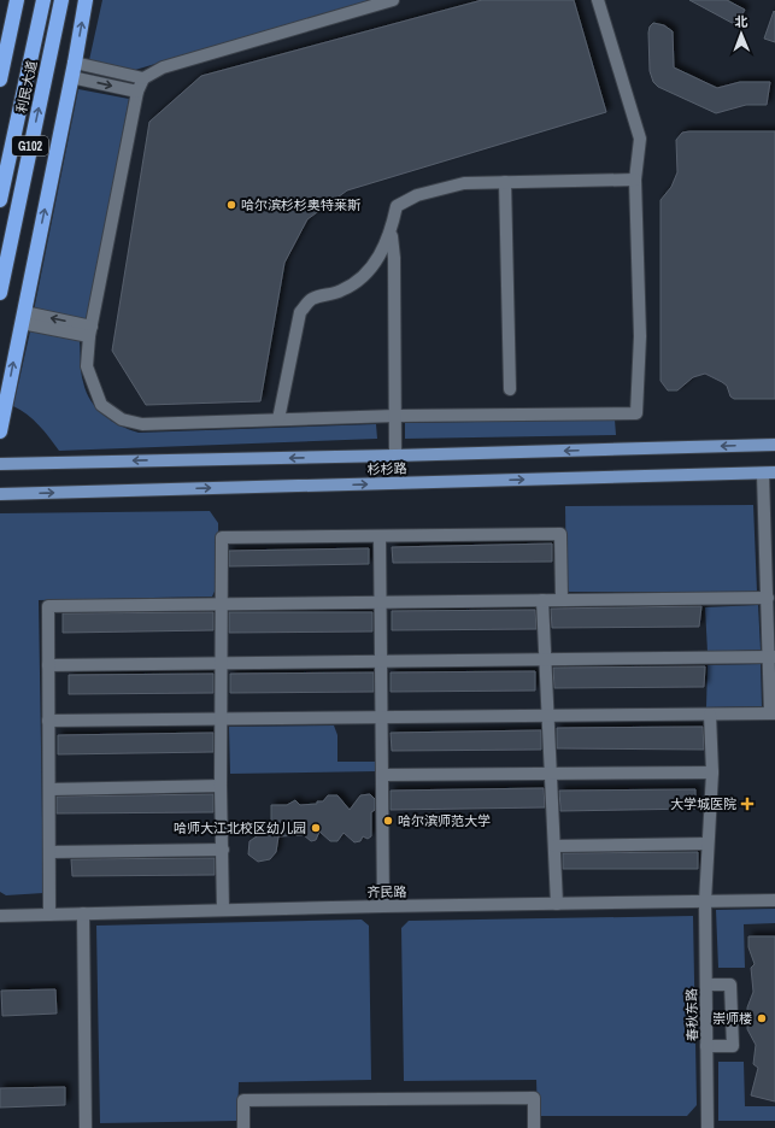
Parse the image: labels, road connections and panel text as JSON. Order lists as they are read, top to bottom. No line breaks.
{"streets":{"highway":["利民大道","G102"],"main road":["杉杉路"],"lane":["齐民路","春秋东路"]},"crossings":[["齐民路","春秋东路"]],"places":{"other":["哈尔滨杉杉奥特莱斯","哈尔滨师范大学","哈师大江北校区幼儿园","崇师楼"],"health":["大学城医院"]},"north":"top"}
